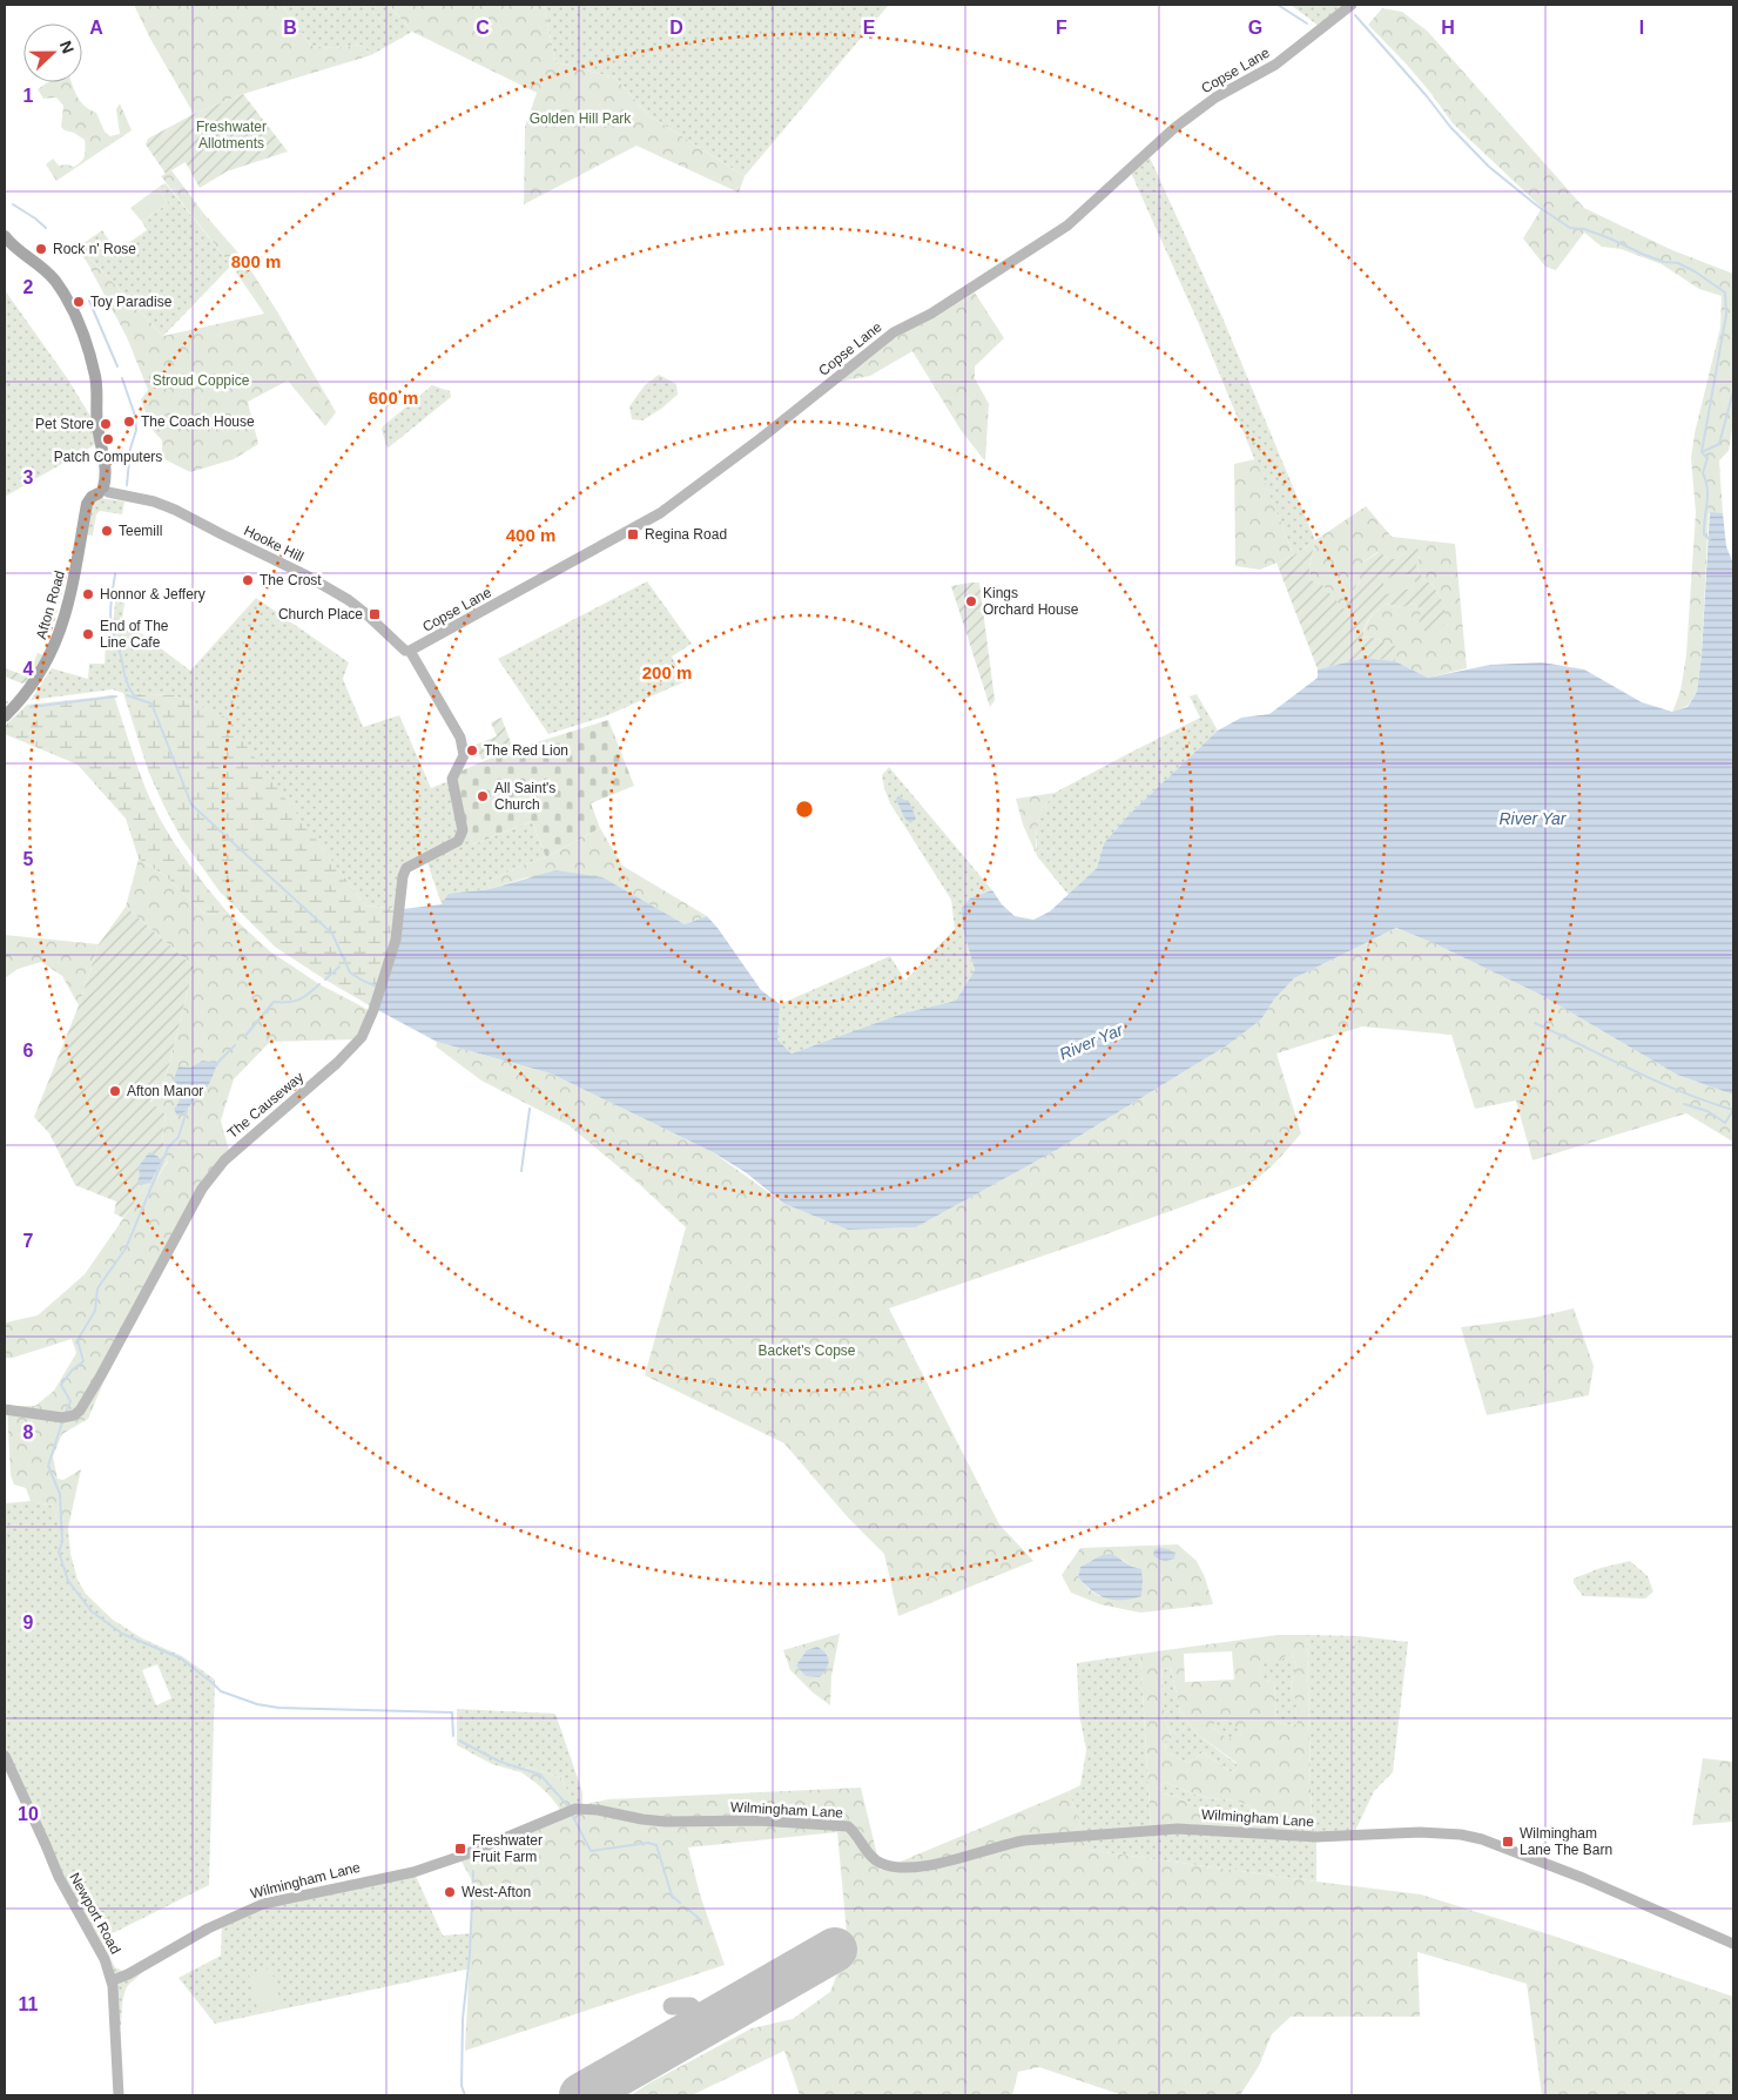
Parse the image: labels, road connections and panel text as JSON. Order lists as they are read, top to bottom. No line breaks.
{"streets":{"main road":["Afton Road"],"street":["Copse Lane","Hooke Hill","The Causeway","Wilmingham Lane","Newport Road"]},"crossings":[["Copse Lane","Hooke Hill"],["Copse Lane","The Causeway"],["Hooke Hill","Afton Road"],["Hooke Hill","The Causeway"],["Wilmingham Lane","Newport Road"]],"water":["River Yar"],"parks":["Golden Hill Park","Freshwater Allotments","Stroud Coppice","Backet's Copse"],"places":{"other":["Rock n' Rose","Toy Paradise","The Coach House","Pet Store","Patch Computers","Teemill","The Crost","Honnor & Jeffery","Kings Orchard House","End of The Line Cafe","The Red Lion","All Saint's Church","Afton Manor","West-Afton"],"transit":["Regina Road","Church Place","Wilmingham Lane The Barn","Freshwater Fruit Farm"]},"north":"right","grid":{"columns":["A","B","C","D","E","F","G","H","I"],"rows":["1","2","3","4","5","6","7","8","9","10","11"]},"rings":["800 m","600 m","400 m","200 m"]}
